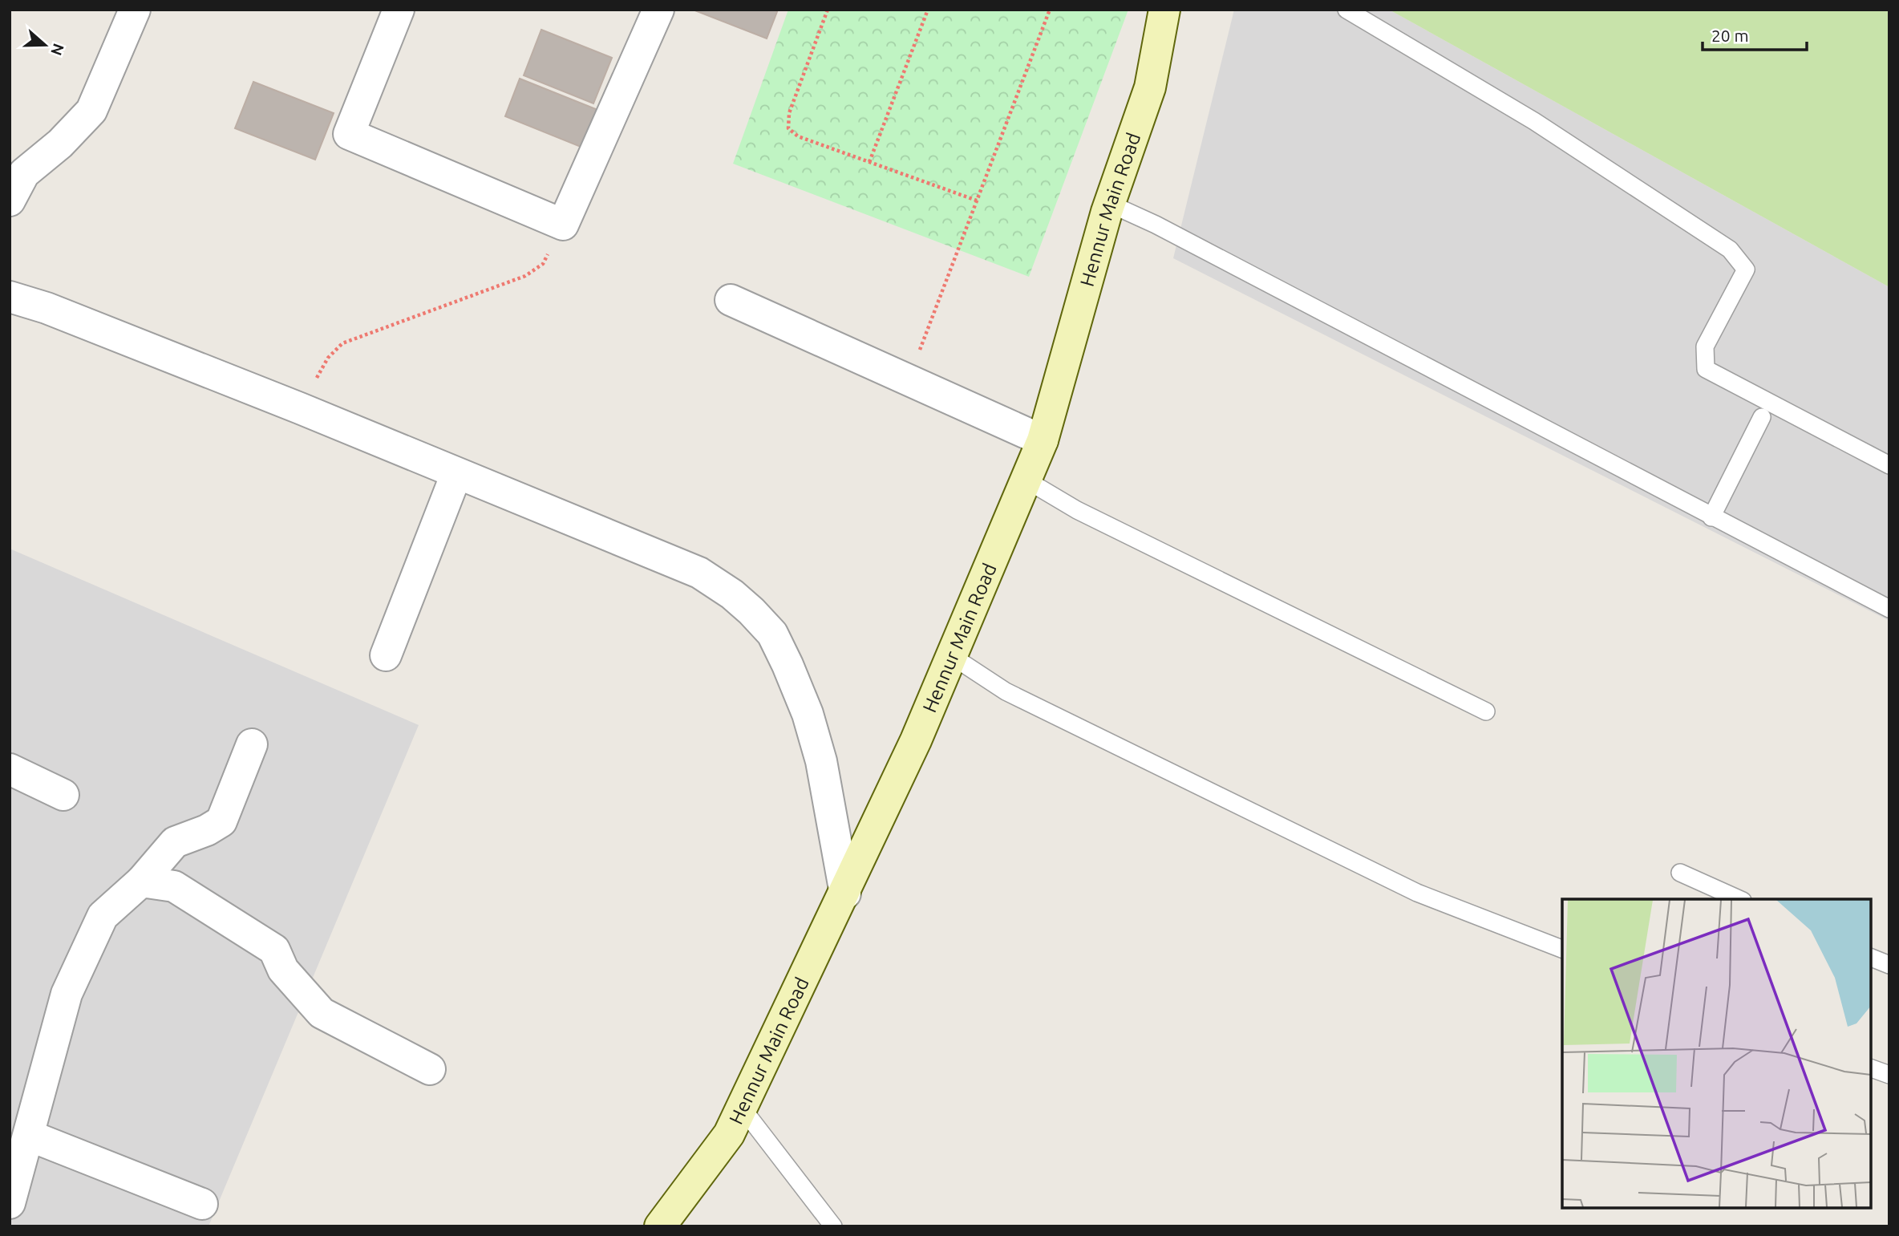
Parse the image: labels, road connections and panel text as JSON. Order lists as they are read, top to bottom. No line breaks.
{"streets":{"main road":["Hennur Main Road"]},"scale_bar":"20 m","north":"right"}
